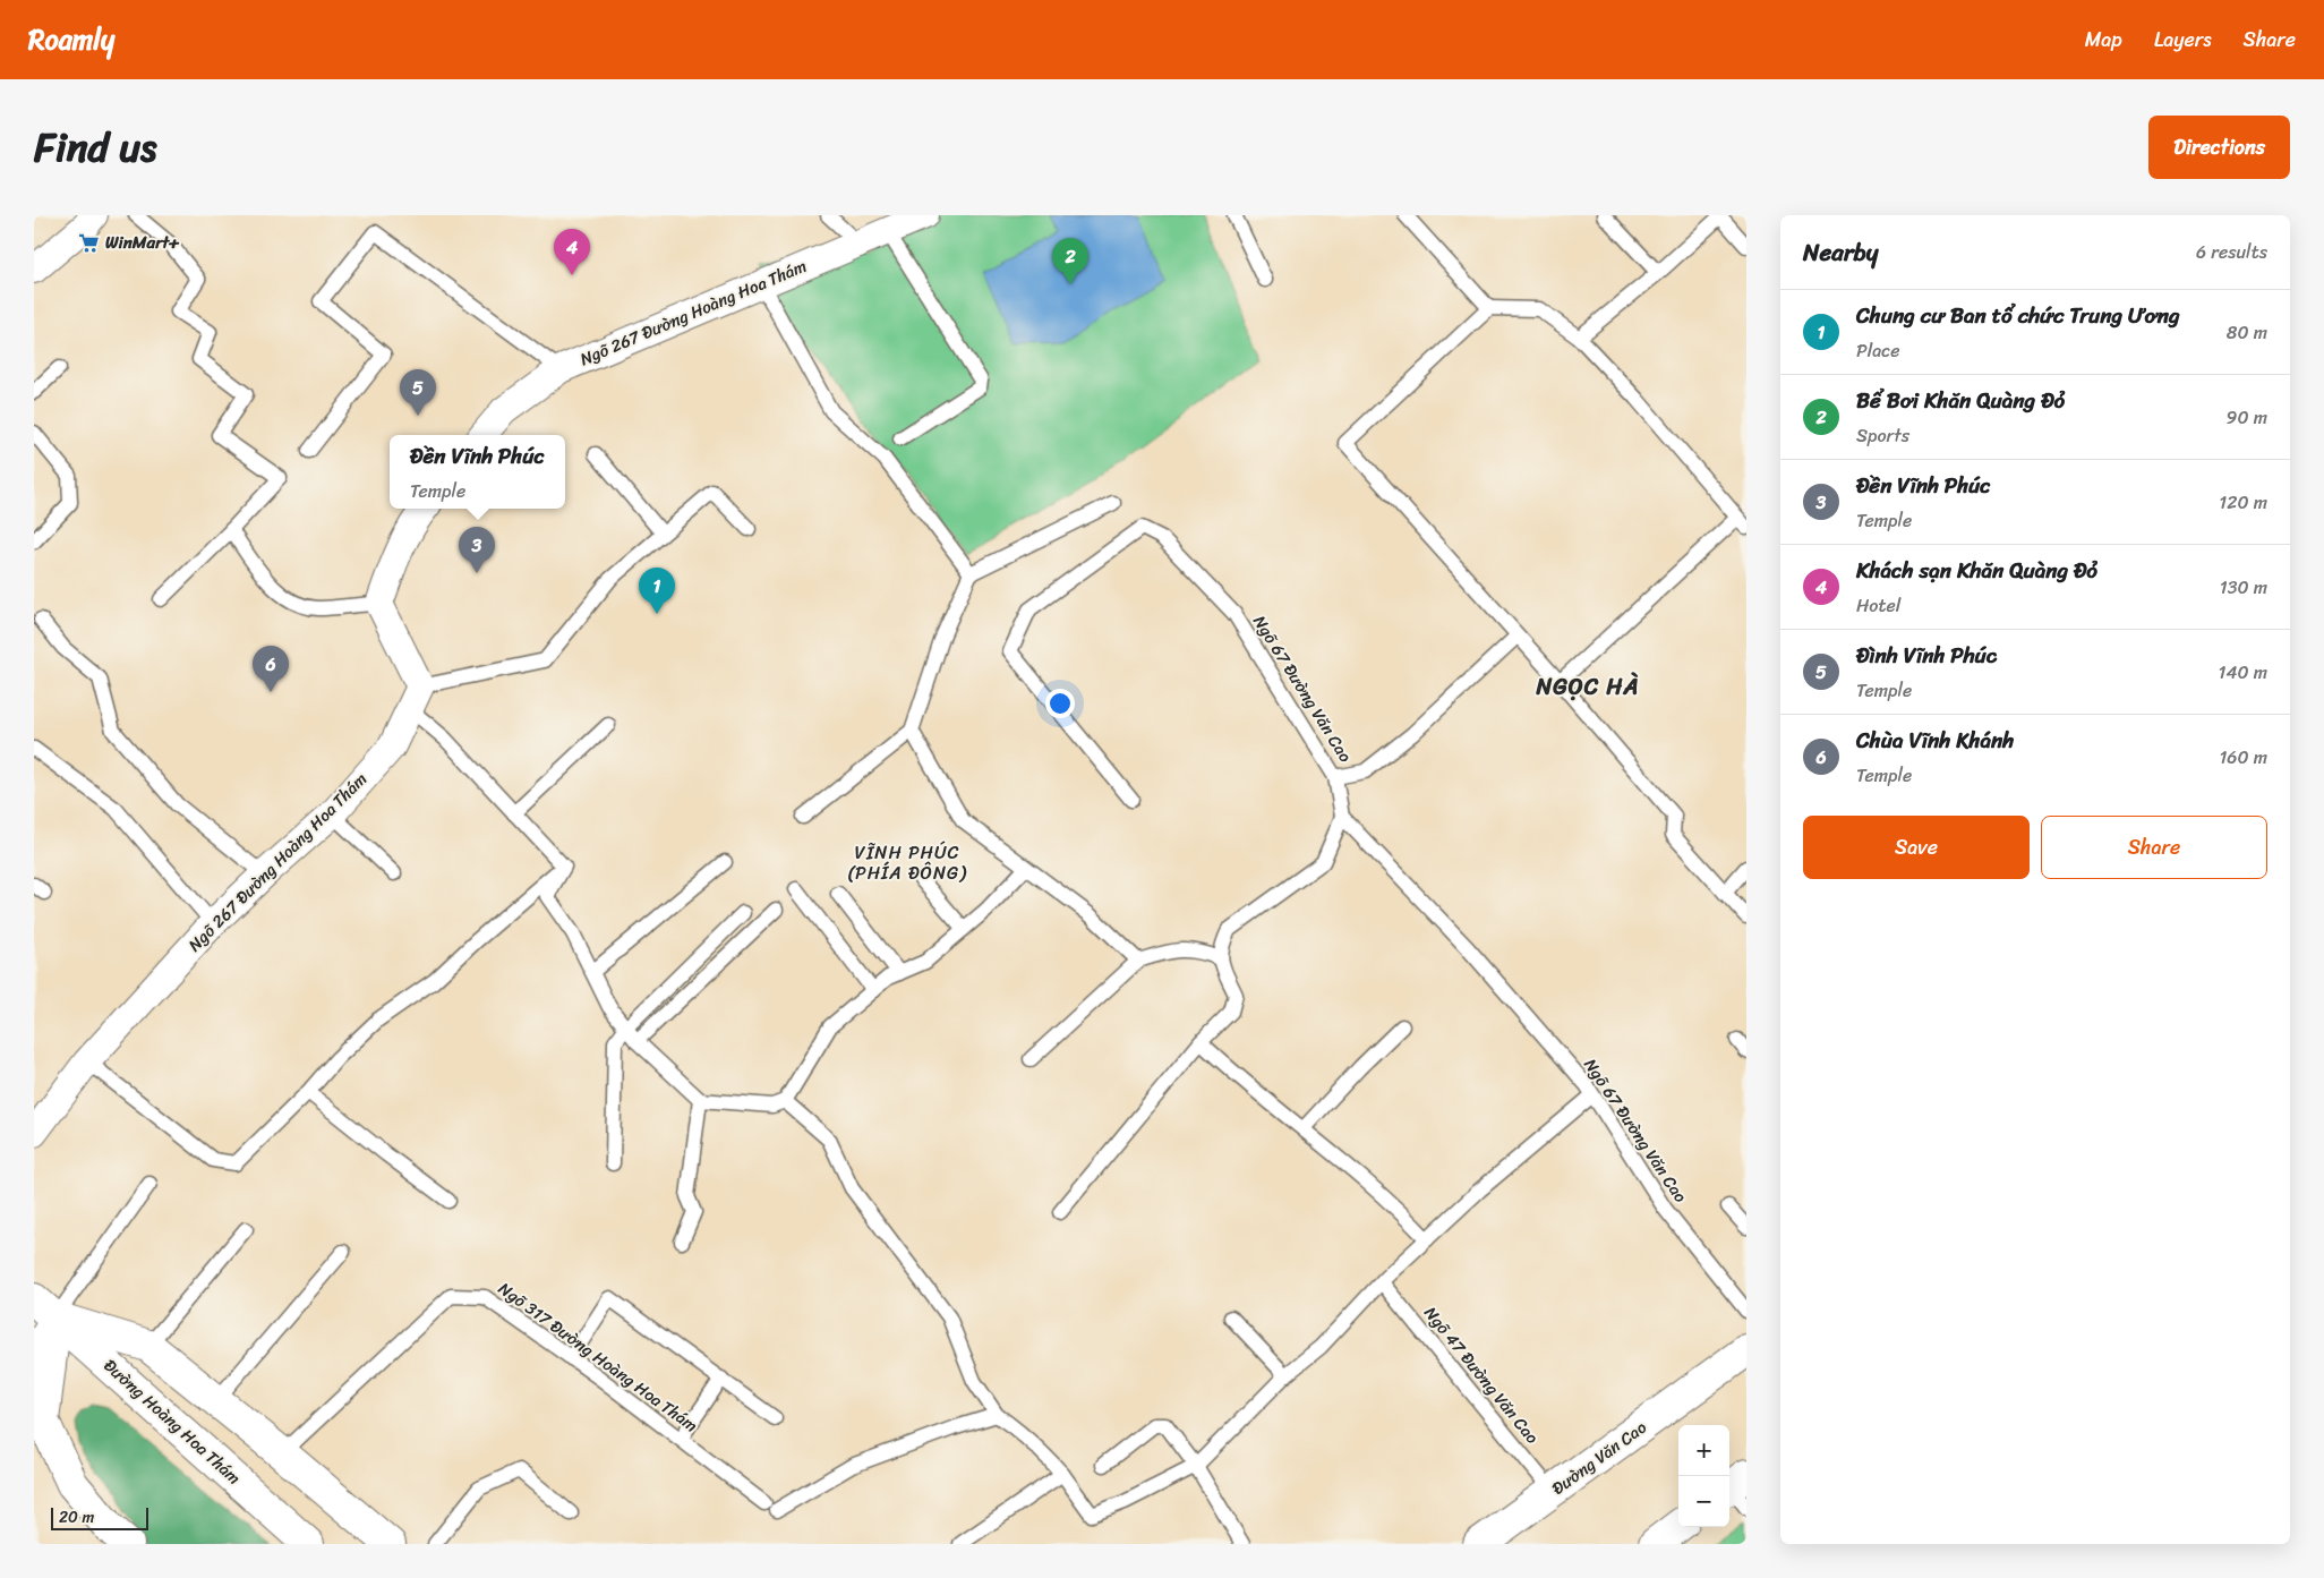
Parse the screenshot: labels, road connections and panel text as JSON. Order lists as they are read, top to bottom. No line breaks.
{"streets":{"main road":["Đường Hoàng Hoa Thám","Đường Văn Cao"],"street":["Ngõ 267 Đường Hoàng Hoa Thám"],"lane":["Ngõ 67 Đường Văn Cao","Ngõ 317 Đường Hoàng Hoa Thám","Ngõ 47 Đường Văn Cao"]},"crossings":[["Ngõ 47 Đường Văn Cao","Đường Văn Cao"]],"districts":["NGỌC HÀ","VĨNH PHÚC (PHÍA ĐÔNG)"],"places":{"supermarket":["WinMart+"]},"scale_bar":"20 m","page":{"header":"Roamly","nav":["Map","Layers","Share"],"title":"Find us","buttons":["Directions",["Save","Share"]],"heading":["Nearby","6 results"],"pins":["4","2","5","3","1","6"],"list":[{"mark":"1","name":"Chung cư Ban tổ chức Trung Ương","note":"Place","value":"80 m"},{"mark":"2","name":"Bể Bơi Khăn Quàng Đỏ","note":"Sports","value":"90 m"},{"mark":"3","name":"Đền Vĩnh Phúc","note":"Temple","value":"120 m"},{"mark":"4","name":"Khách sạn Khăn Quàng Đỏ","note":"Hotel","value":"130 m"},{"mark":"5","name":"Đình Vĩnh Phúc","note":"Temple","value":"140 m"},{"mark":"6","name":"Chùa Vĩnh Khánh","note":"Temple","value":"160 m"}],"popup":["Đền Vĩnh Phúc","Temple"],"map_buttons":["+","−"],"scale":"20 m"}}
